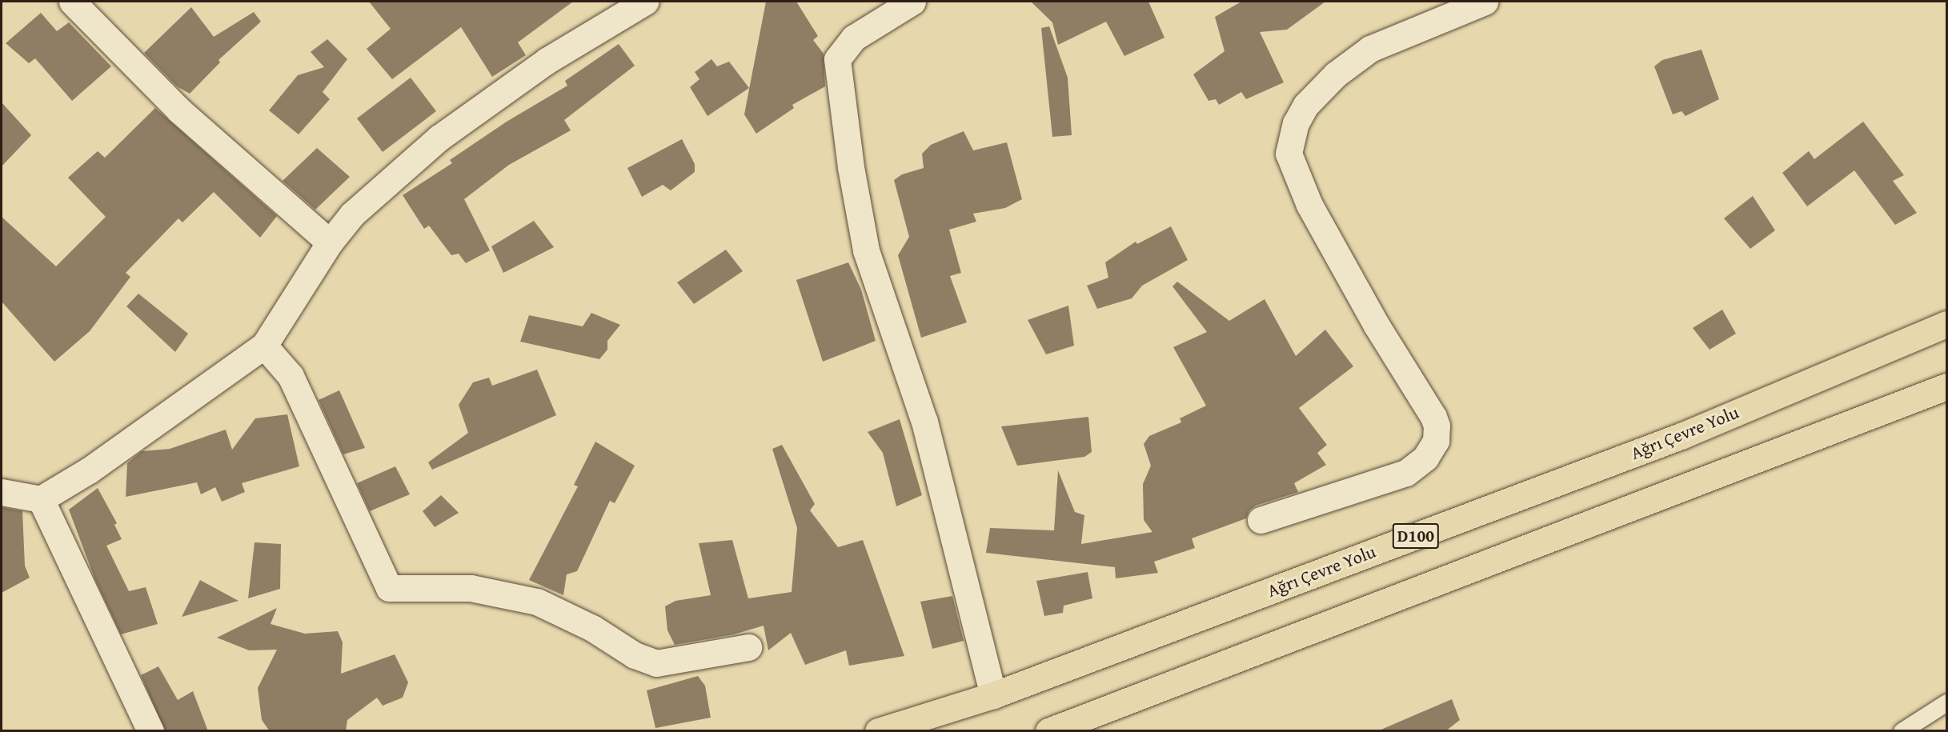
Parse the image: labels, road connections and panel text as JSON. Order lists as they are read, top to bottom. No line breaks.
{"streets":{"highway":["Ağrı Çevre Yolu","D100"]}}
